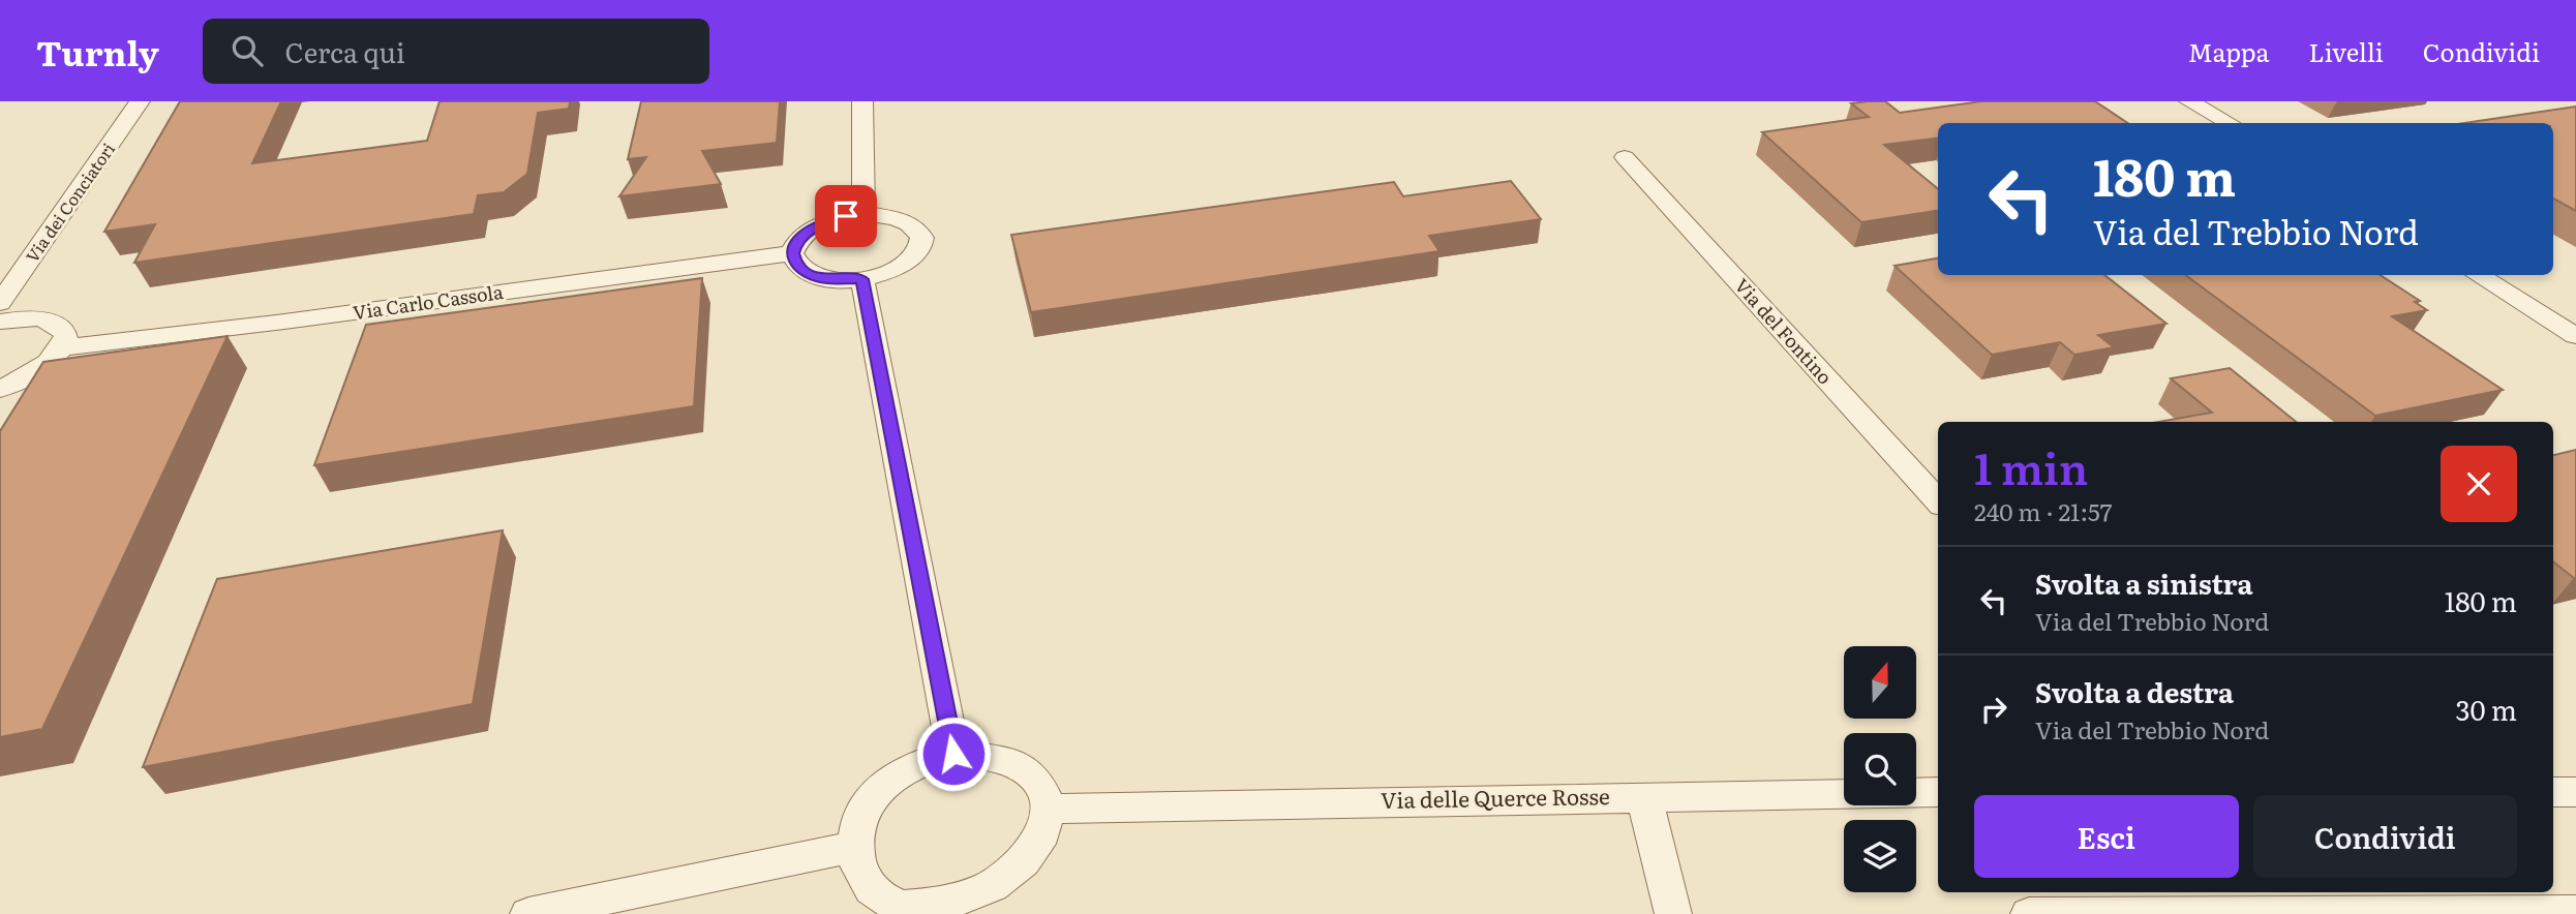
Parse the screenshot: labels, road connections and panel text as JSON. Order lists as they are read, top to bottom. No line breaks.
{"streets":{"street":["Via dei Conciatori","Via Carlo Cassola","Via del Fontino","Via delle Querce Rosse"]},"north":"top","page":{"header":"Turnly","search":"Cerca qui","nav":["Mappa","Livelli","Condividi"],"turn":["180 m","Via del Trebbio Nord"],"heading":["1 min","240 m · 21:57"],"list":[{"name":"Svolta a sinistra","note":"Via del Trebbio Nord","value":"180 m"},{"name":"Svolta a destra","note":"Via del Trebbio Nord","value":"30 m"}],"buttons":["Esci","Condividi"]}}
